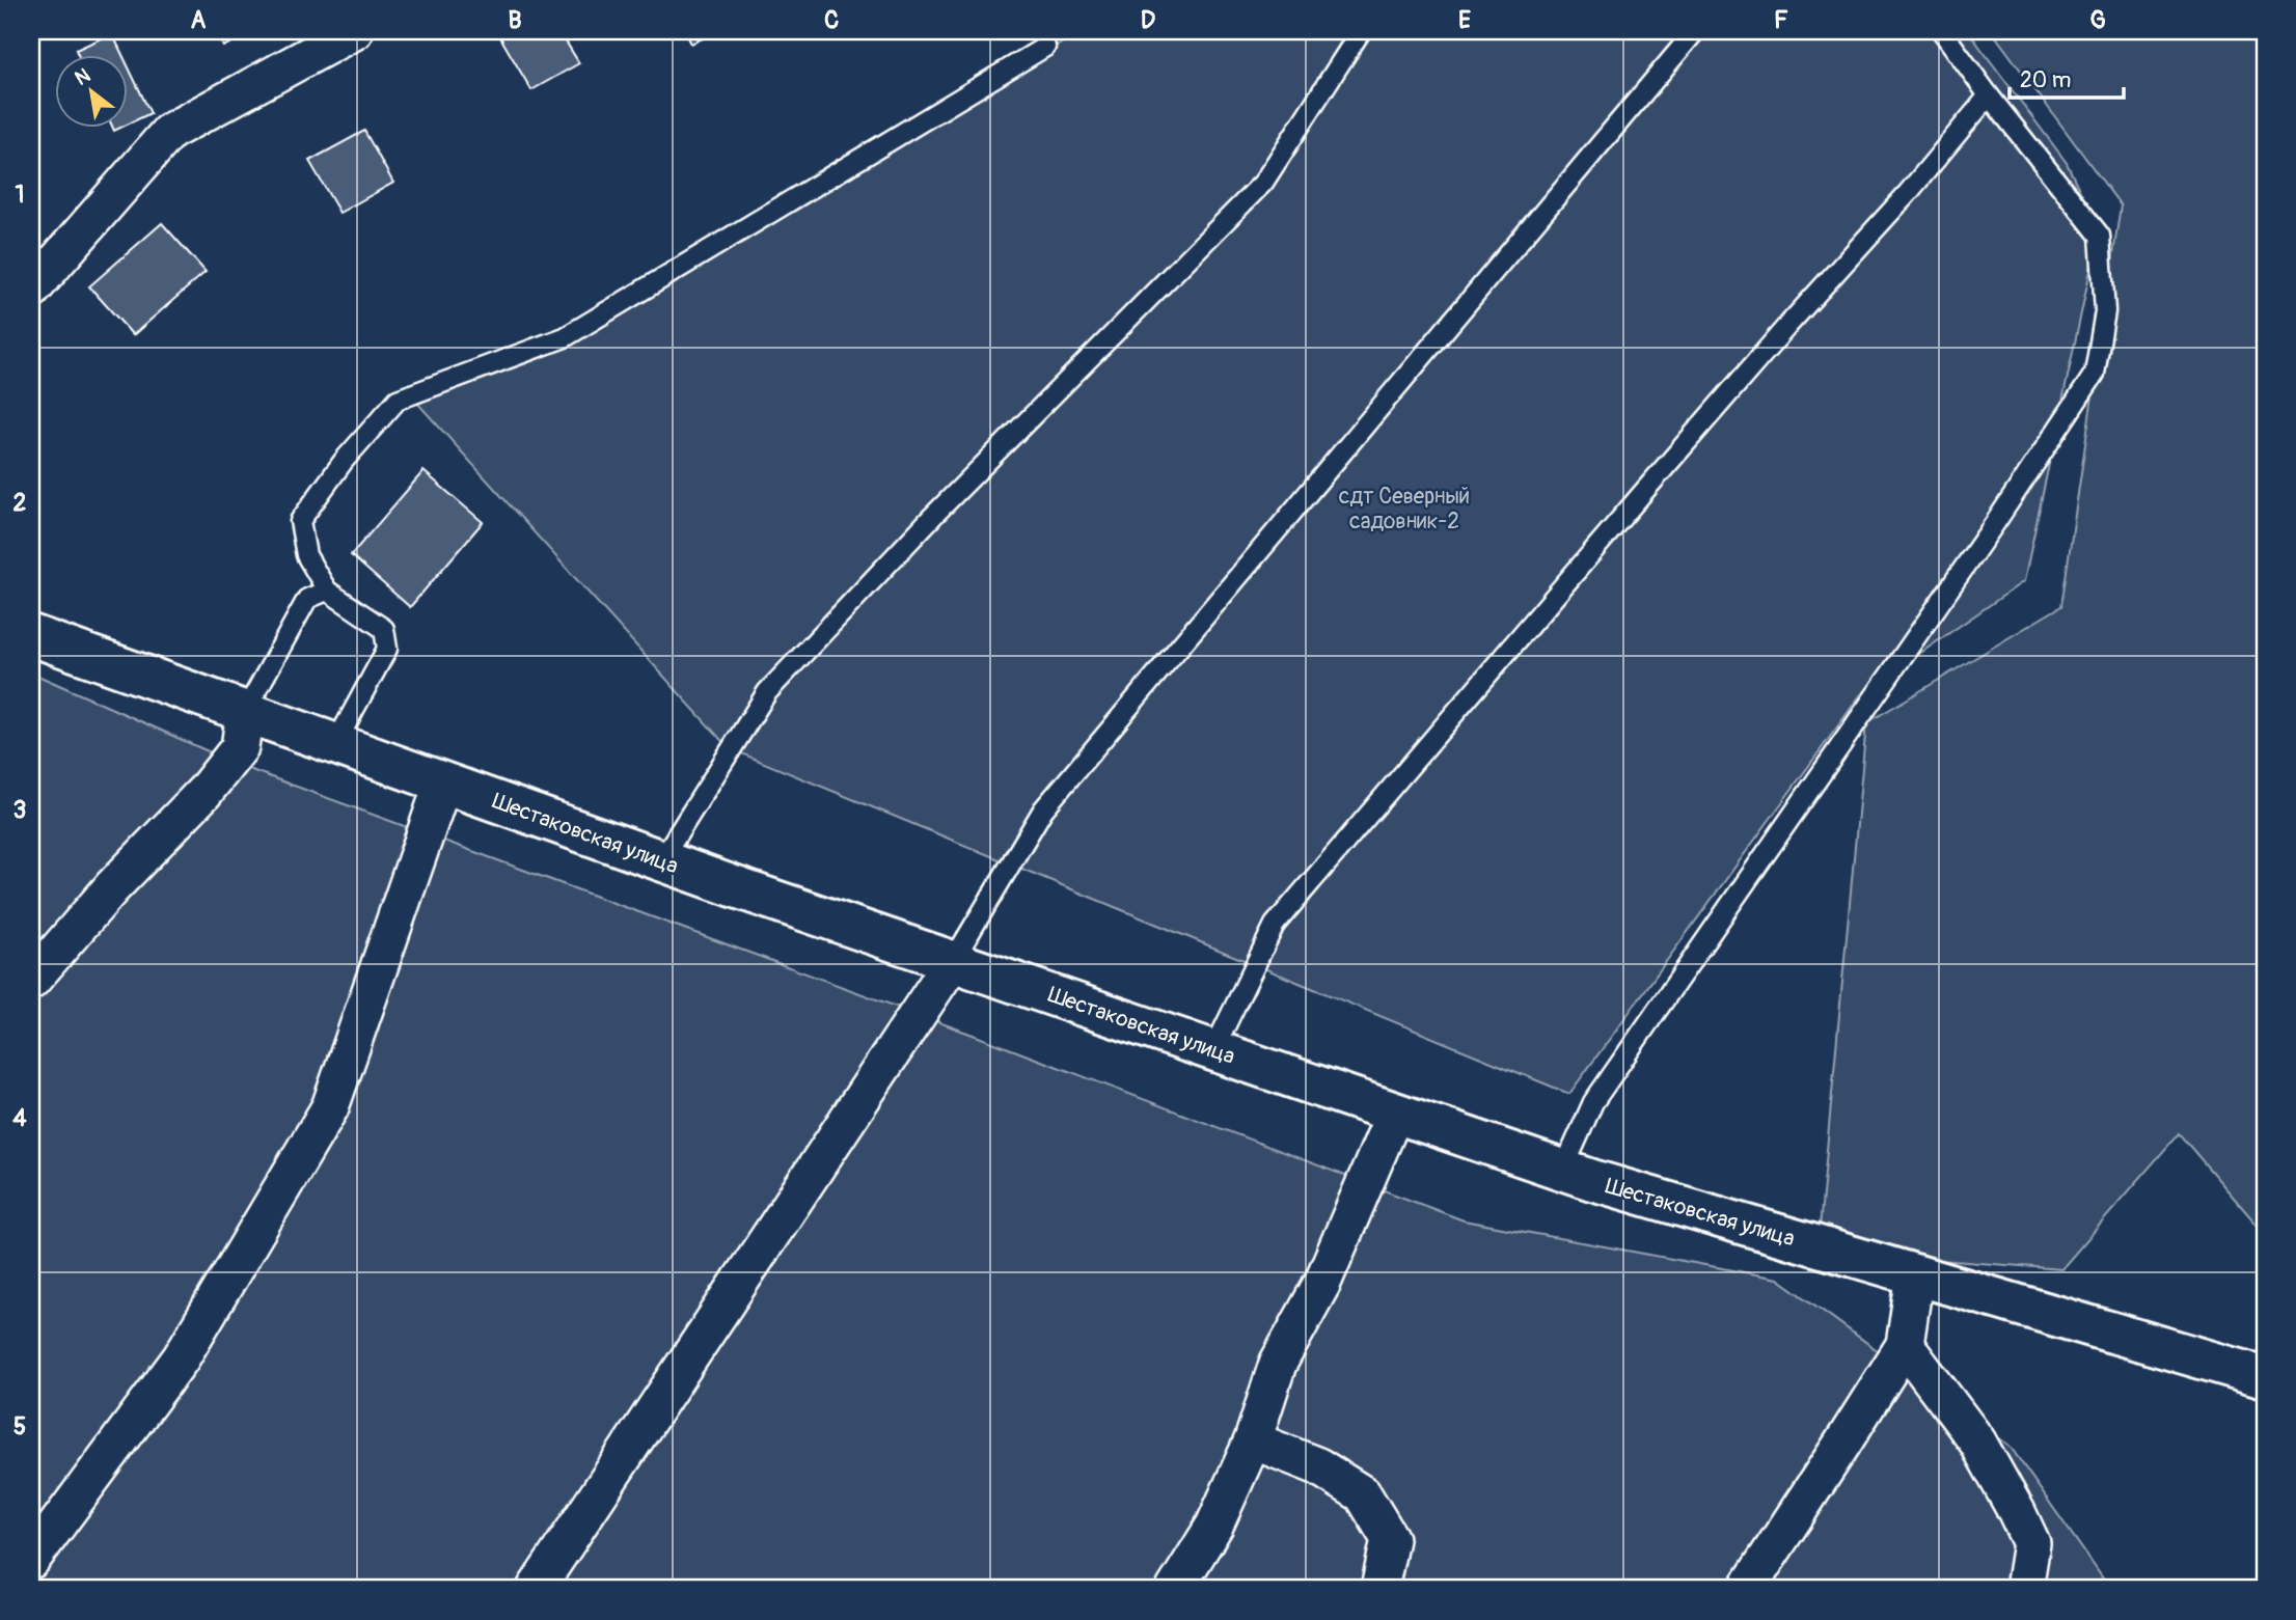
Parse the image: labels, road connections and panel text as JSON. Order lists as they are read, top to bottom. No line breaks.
{"streets":{"main road":["Шестаковская улица"]},"parks":["сдт Северный садовник-2"],"scale_bar":"20 m","north":"top left","grid":{"columns":["A","B","C","D","E","F","G"],"rows":["1","2","3","4","5"]}}
